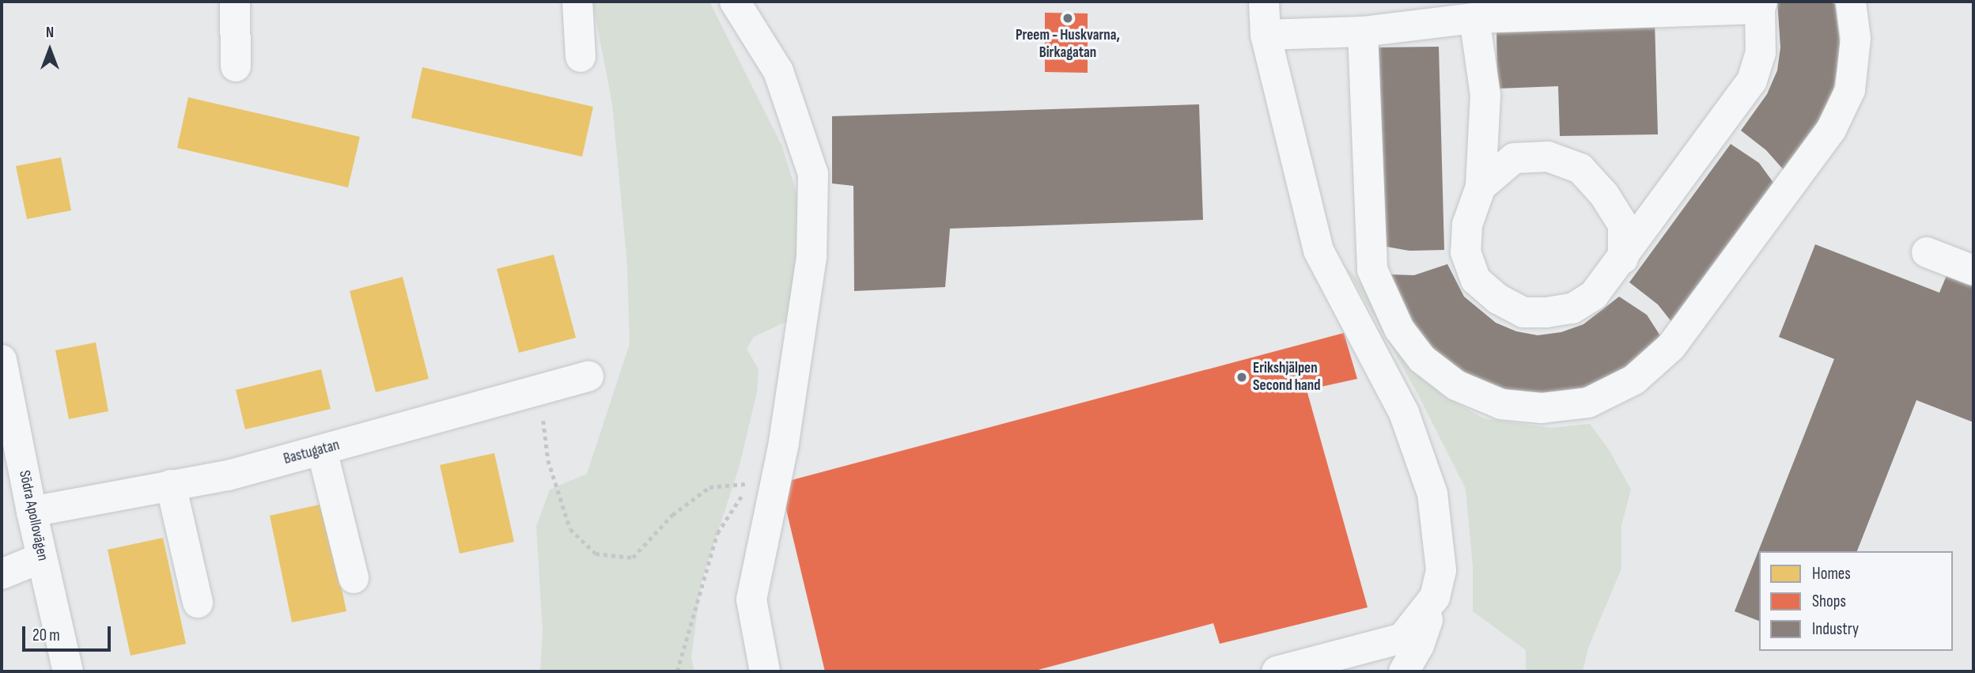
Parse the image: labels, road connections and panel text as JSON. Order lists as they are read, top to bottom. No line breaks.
{"streets":{"street":["Bastugatan","Södra Apollovägen"]},"crossings":[["Bastugatan","Södra Apollovägen"]],"places":["Preem - Huskvarna, Birkagatan","Erikshjälpen Second hand"],"legend":["Homes","Shops","Industry"],"scale_bar":"20 m","north":"top"}
